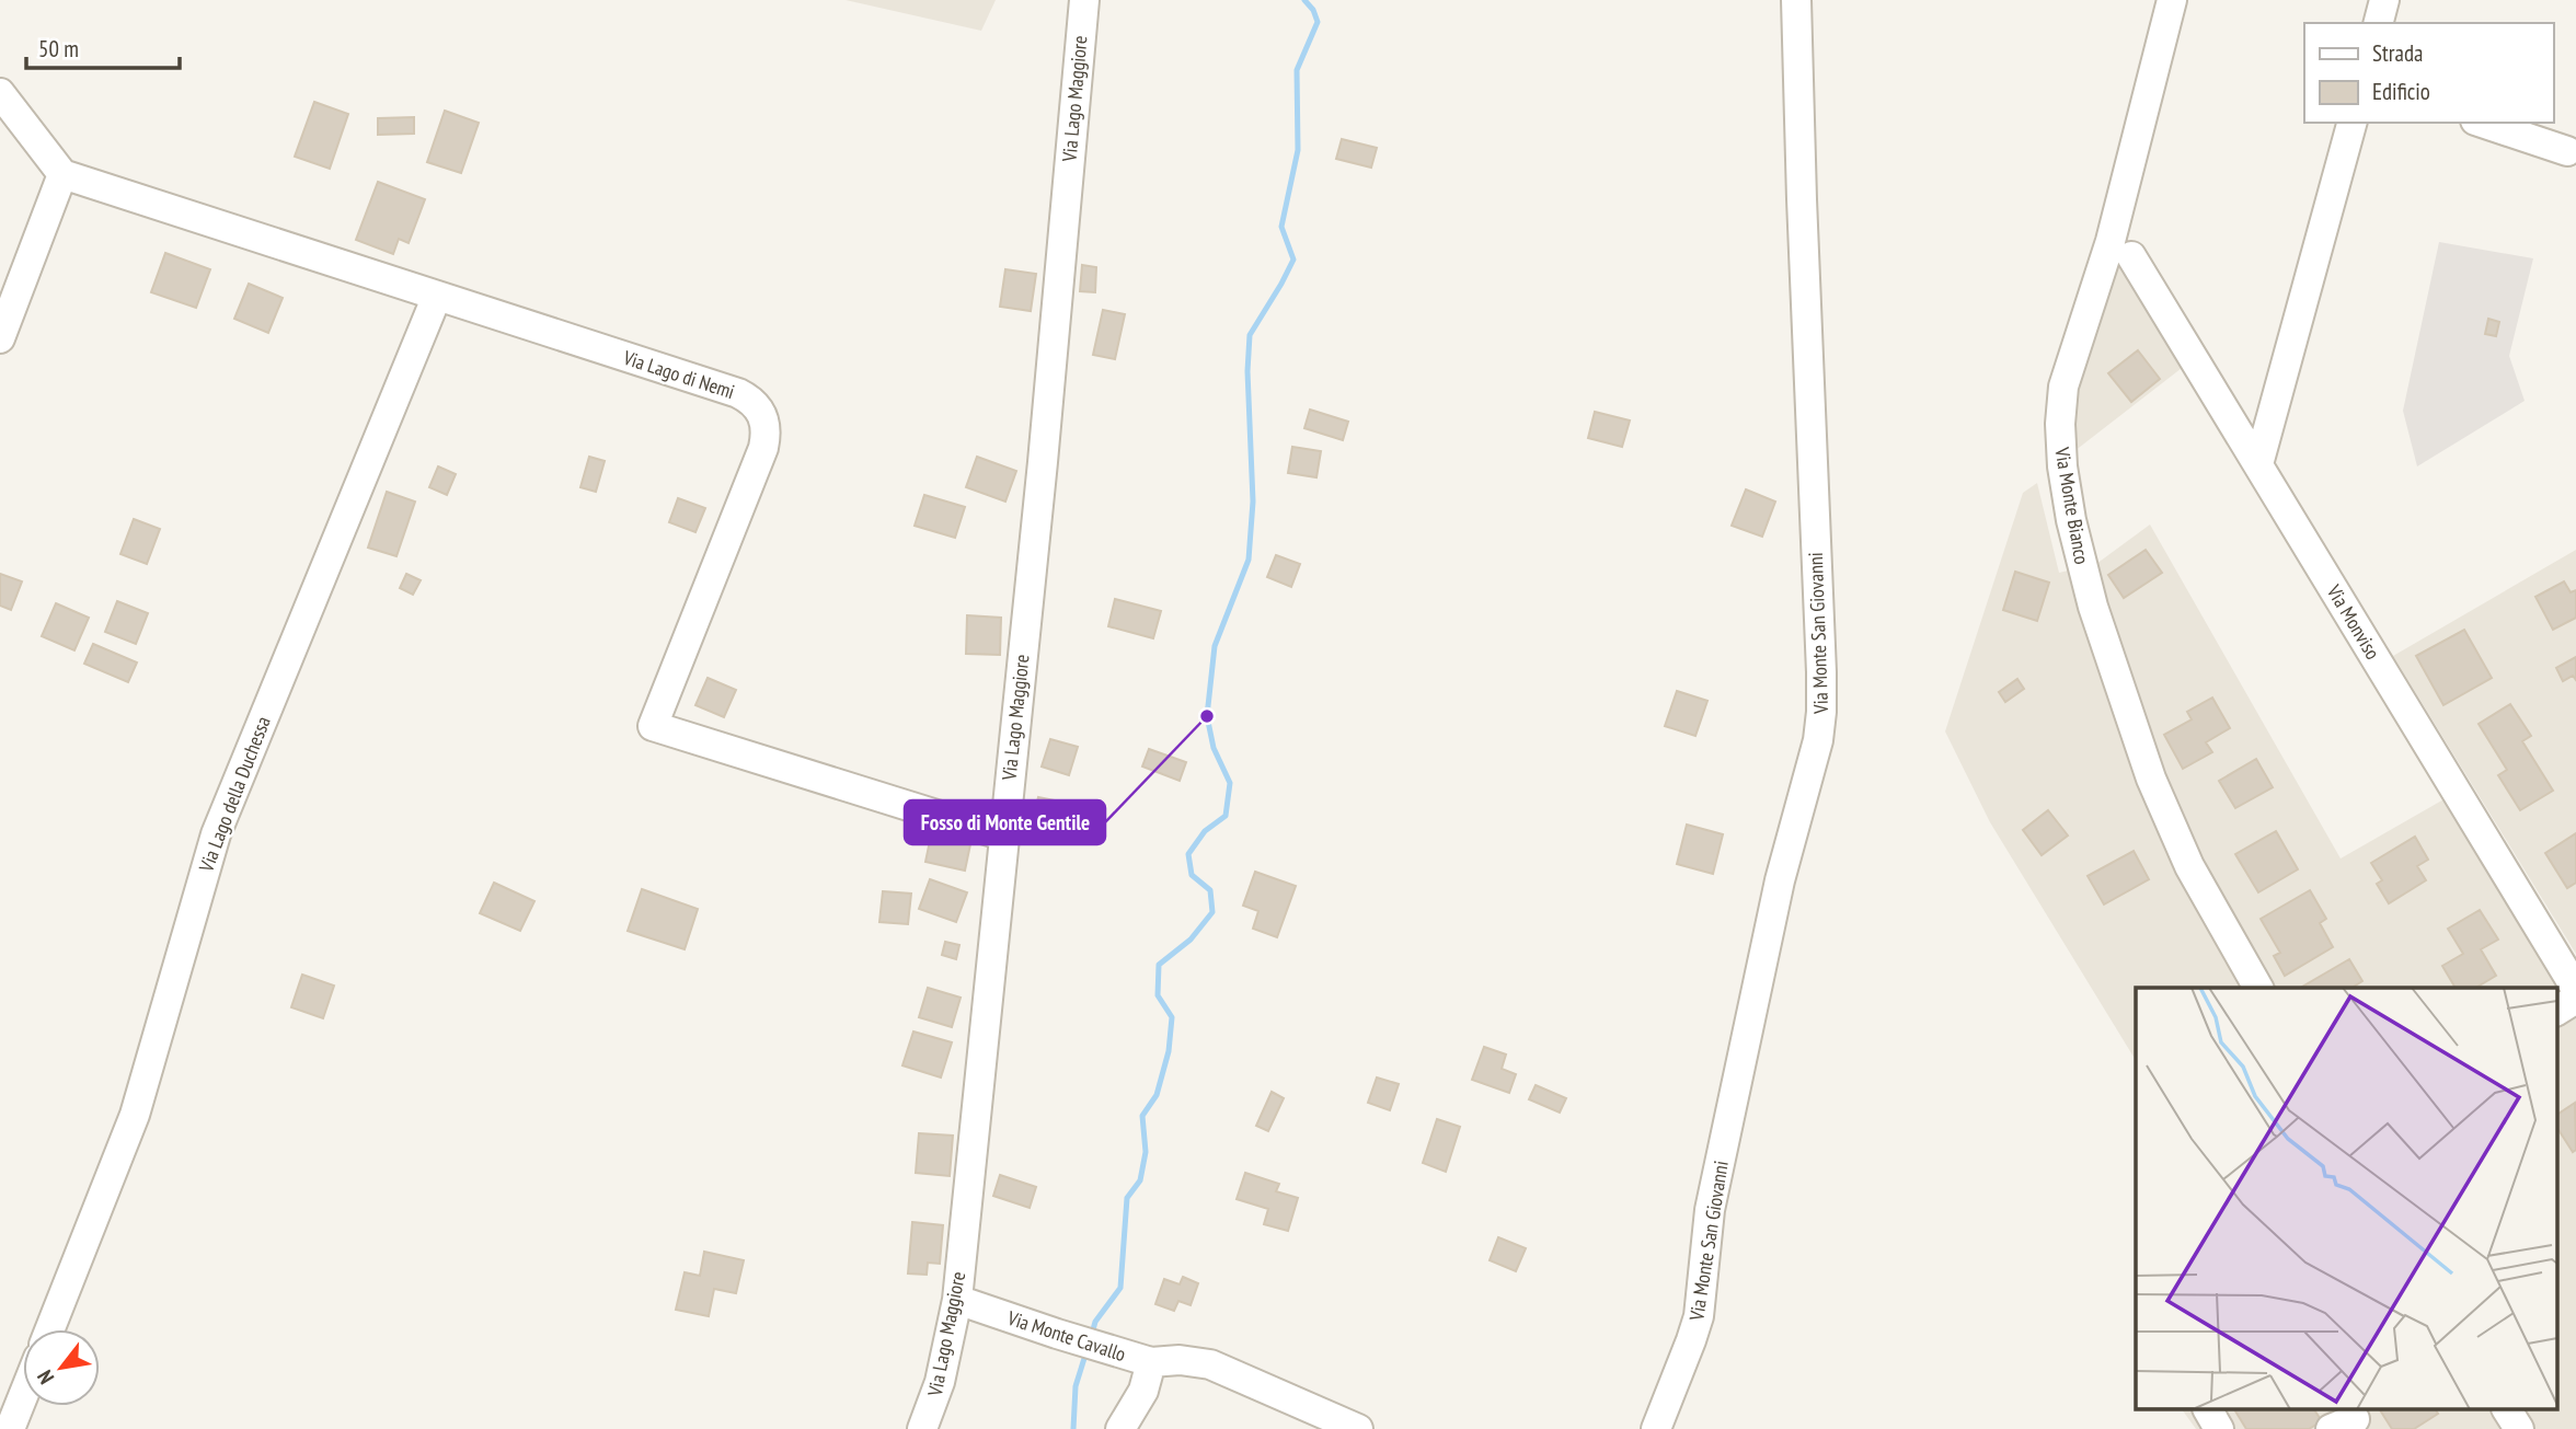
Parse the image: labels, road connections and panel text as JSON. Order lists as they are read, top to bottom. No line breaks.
{"streets":{"street":["Via Lago Maggiore","Via Lago di Nemi","Via Monte Bianco","Via Monviso","Via Monte San Giovanni","Via Lago della Duchessa","Via Monte Cavallo"]},"crossings":[["Via Lago Maggiore","Via Lago di Nemi"],["Via Lago Maggiore","Via Monte Cavallo"],["Via Lago di Nemi","Via Lago della Duchessa"]],"places":["Fosso di Monte Gentile"],"legend":["Strada","Edificio"],"scale_bar":"50 m","north":"bottom left"}
